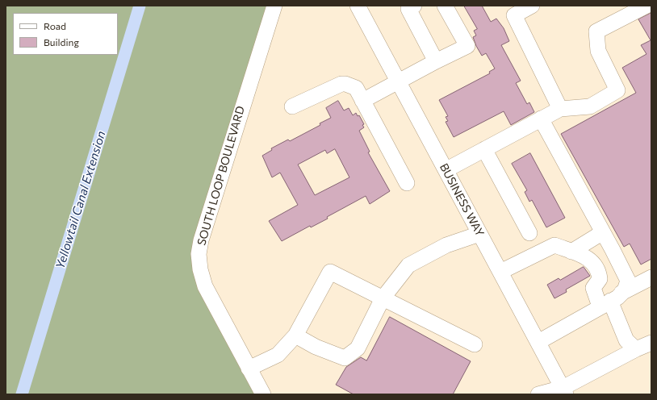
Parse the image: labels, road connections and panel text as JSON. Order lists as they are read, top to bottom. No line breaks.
{"streets":{"street":["SOUTH LOOP BOULEVARD","BUSINESS WAY"]},"water":["Yellowtail Canal Extension"],"legend":["Road","Building"]}
